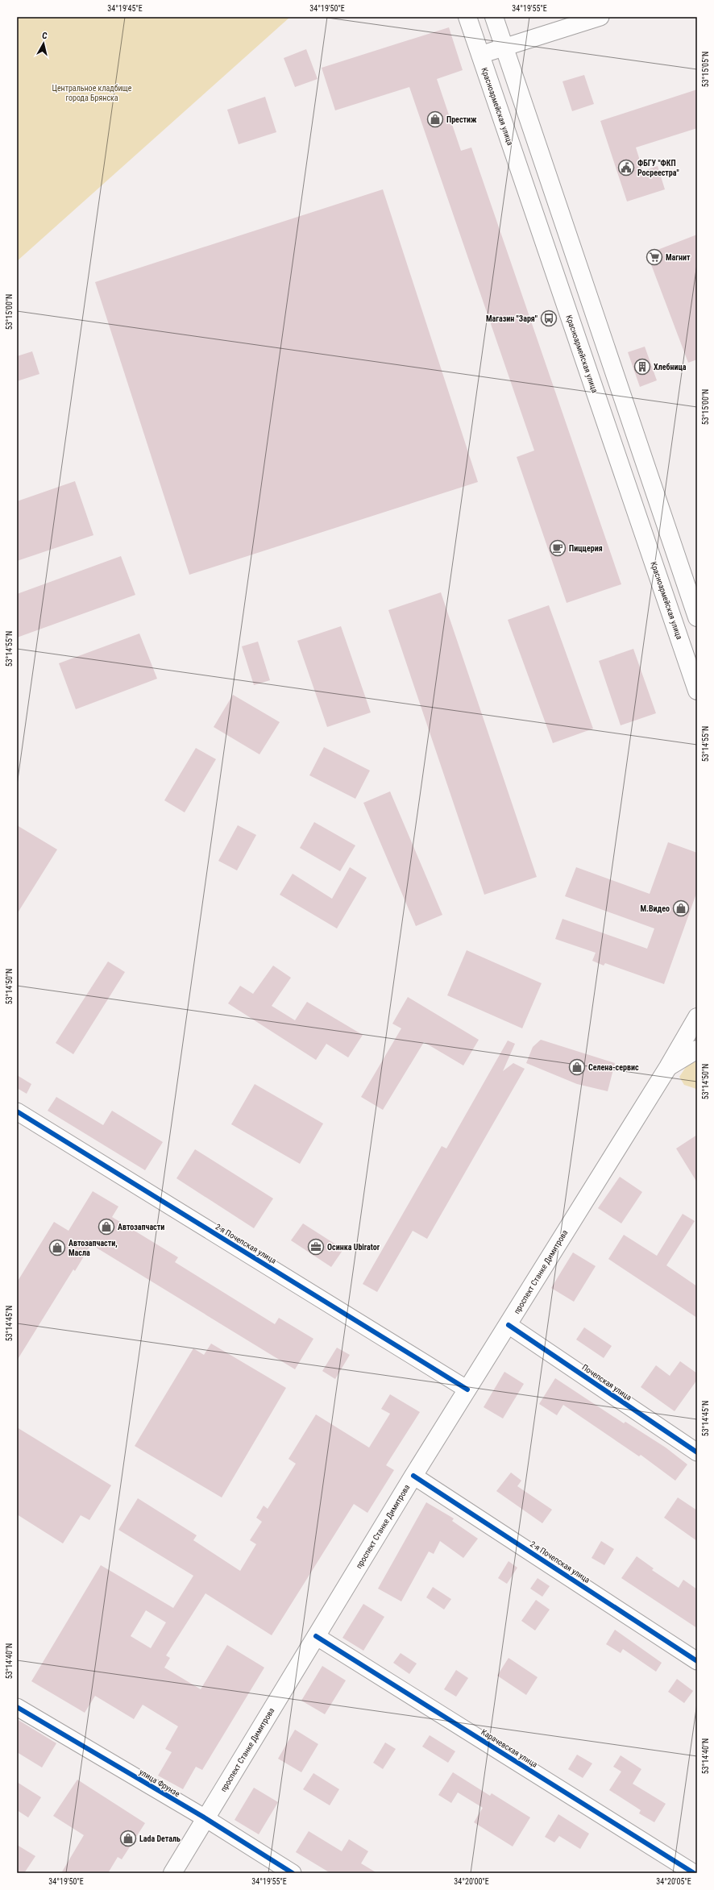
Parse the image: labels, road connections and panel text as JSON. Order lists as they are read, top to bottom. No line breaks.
{"streets":{"main road":["Красноармейская улица","проспект Станке Димитрова"],"street":["2-я Почепская улица","Почепская улица","Карачевская улица","улица Фрунзе"]},"crossings":[["2-я Почепская улица","проспект Станке Димитрова"],["проспект Станке Димитрова","Почепская улица"],["проспект Станке Димитрова","Карачевская улица"],["проспект Станке Димитрова","улица Фрунзе"]],"parks":["Центральное кладбище города Брянска"],"places":{"shop":["Престиж","М.Видео","Селена-сервис","Автозапчасти","Автозапчасти, Масла","Lada Dеталь"],"public building":["ФБГУ \"ФКП Росреестра\""],"supermarket":["Магнит"],"bus stop":["Магазин \"Заря\""],"building":["Хлебница"],"cafe":["Пиццерия"],"office":["Осинка Ubirator"]},"north":"top","coordinates":["34°19'45\"E","34°19'50\"E","34°19'55\"E","53°15'05\"N","53°15'00\"N","53°14'55\"N","53°14'50\"N","53°14'45\"N","53°14'40\"N","34°20'00\"E","34°20'05\"E"]}
